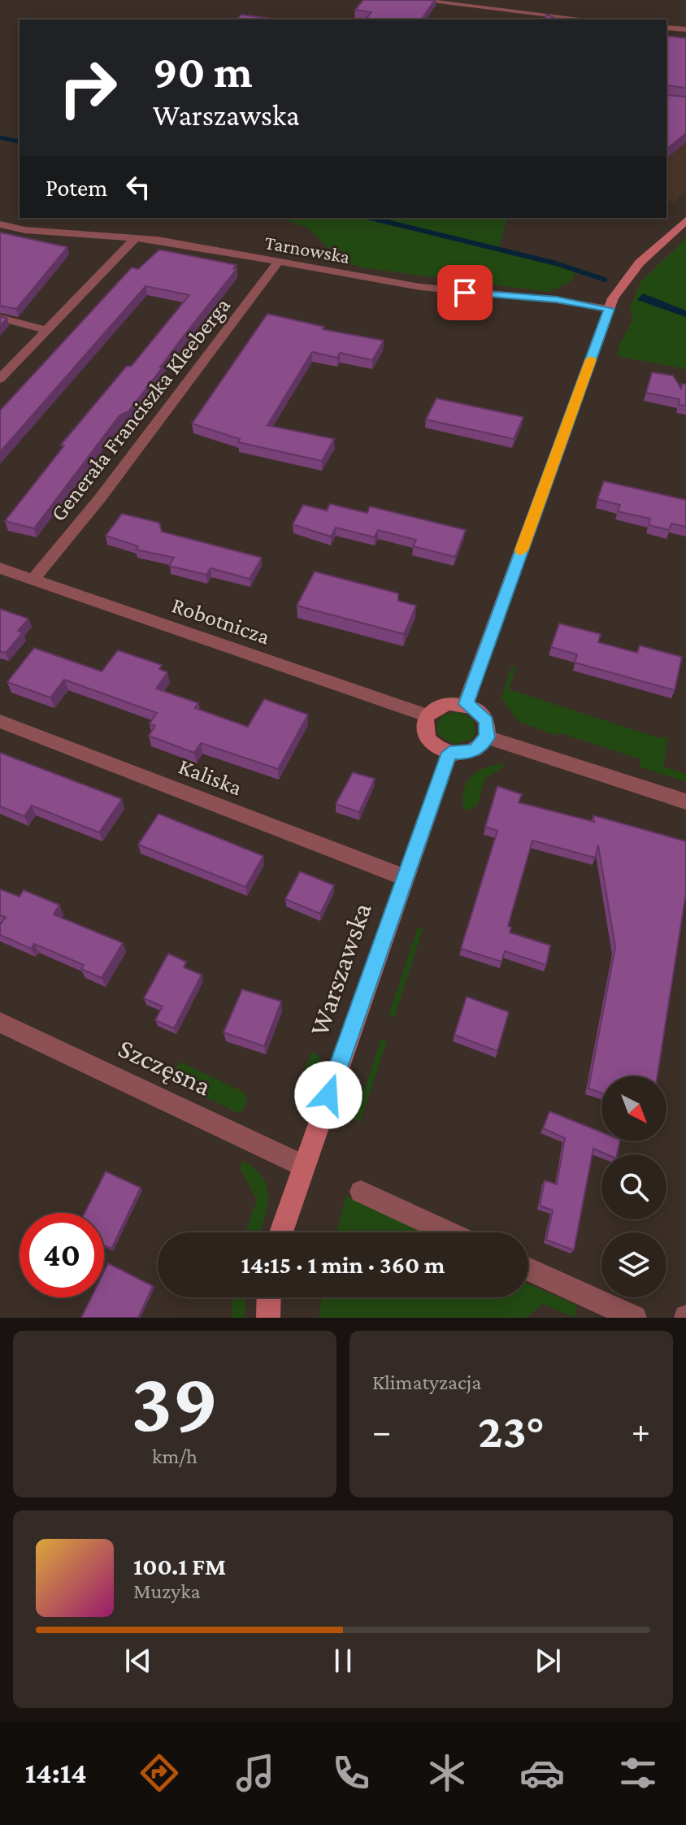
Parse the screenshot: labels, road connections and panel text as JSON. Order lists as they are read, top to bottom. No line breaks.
{"streets":{"street":["Tarnowska","Generała Franciszka Kleeberga","Robotnicza","Kaliska","Warszawska","Szczęsna"]},"crossings":[["Tarnowska","Generała Franciszka Kleeberga"],["Generała Franciszka Kleeberga","Robotnicza"],["Robotnicza","Warszawska"],["Kaliska","Warszawska"],["Warszawska","Szczęsna"]],"north":"bottom right","page":{"turn":["90 m","Warszawska"],"then":"Potem","limit":"40","trip":"14:15 · 1 min · 360 m","tile":[["39","km/h"],"Klimatyzacja"],"heat":["−","23°","+"],"song":["100.1 FM","Muzyka"],"tabs":"14:14"}}
